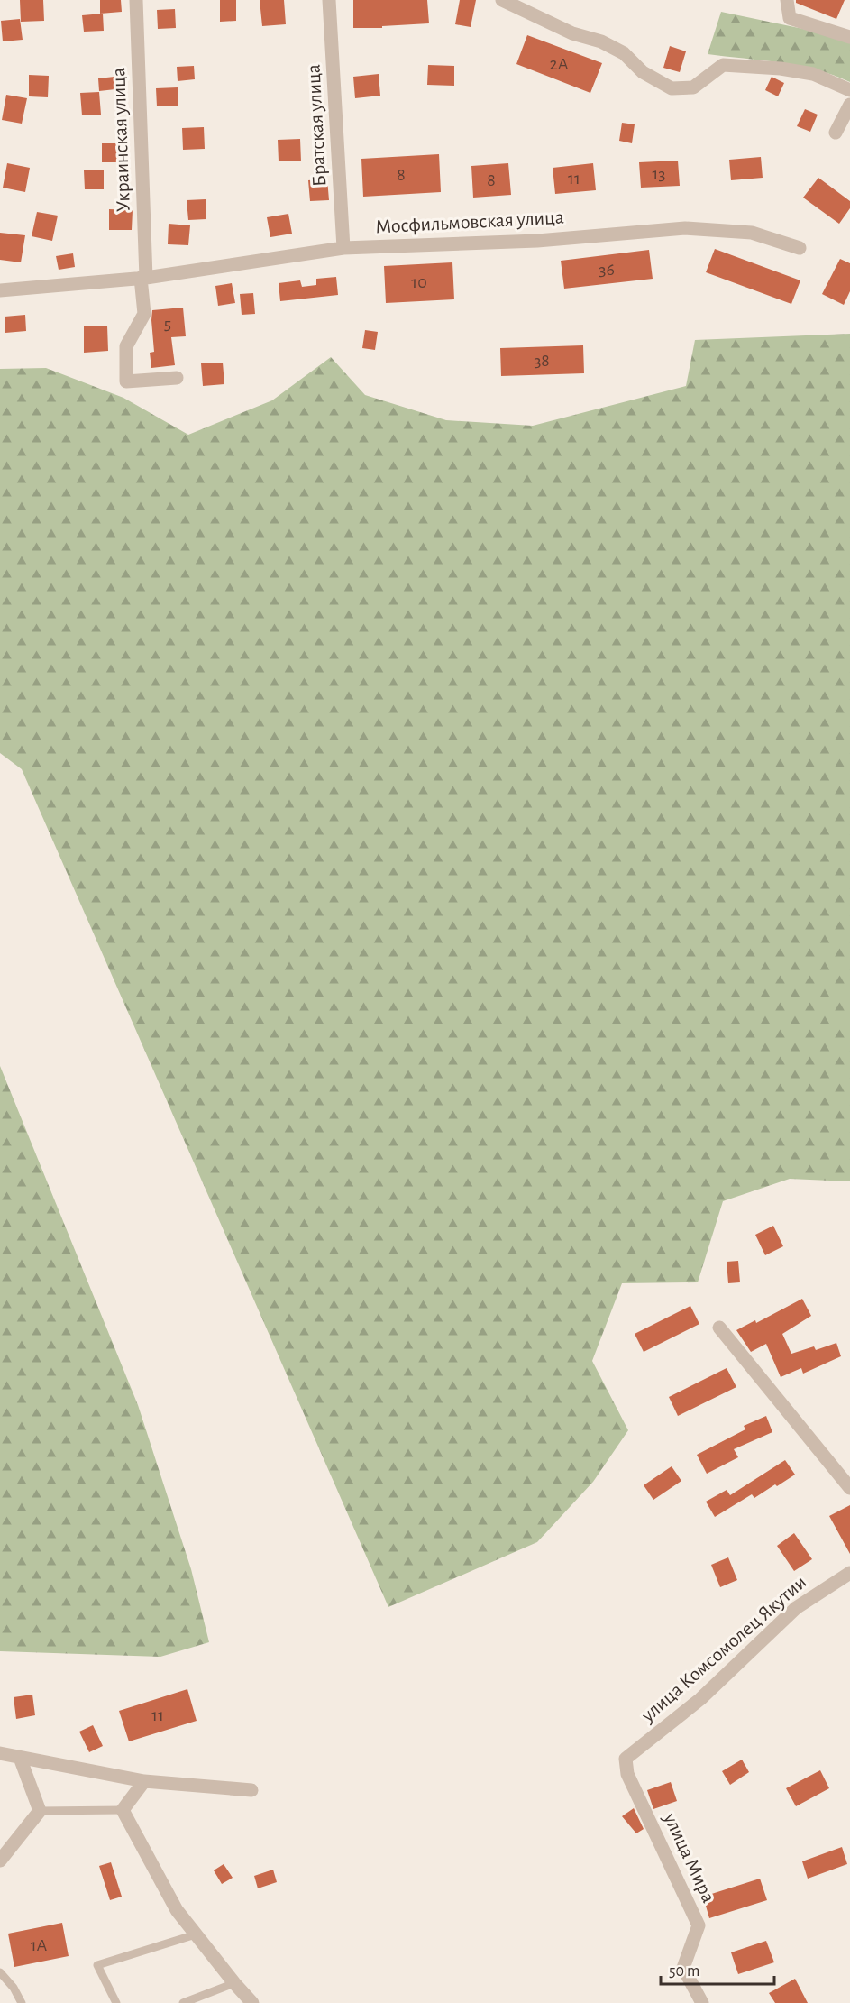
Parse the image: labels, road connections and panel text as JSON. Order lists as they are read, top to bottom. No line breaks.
{"streets":{"street":["Братская улица","Украинская улица","Мосфильмовская улица","улица Комсомолец Якутии","улица Мира"]},"crossings":[["Братская улица","Мосфильмовская улица"],["Украинская улица","Мосфильмовская улица"],["улица Комсомолец Якутии","улица Мира"]],"house_numbers":["2А","13","8","11","8","36","10","5","38","11","1А"],"scale_bar":"50 m"}
